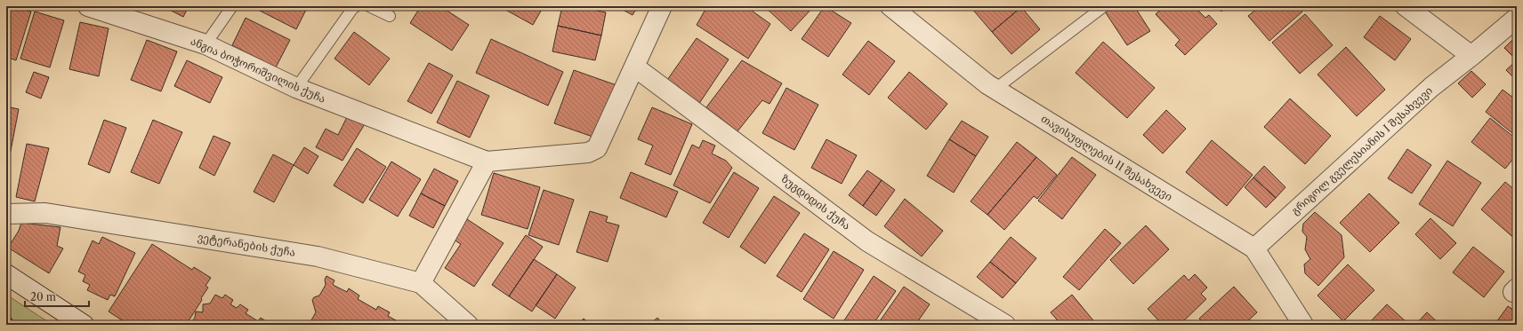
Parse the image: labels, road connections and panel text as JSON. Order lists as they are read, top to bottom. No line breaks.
{"streets":{"street":["ანგია ბოჭორიშვილის ქუჩა","გრიგოლ გველესიანის I შესახვევი","თავისუფლების II შესახვევი","ზუგდიდის ქუჩა","ვეტერანების ქუჩა"]},"crossings":[["გრიგოლ გველესიანის I შესახვევი","თავისუფლების II შესახვევი"]],"scale_bar":"20 m"}
